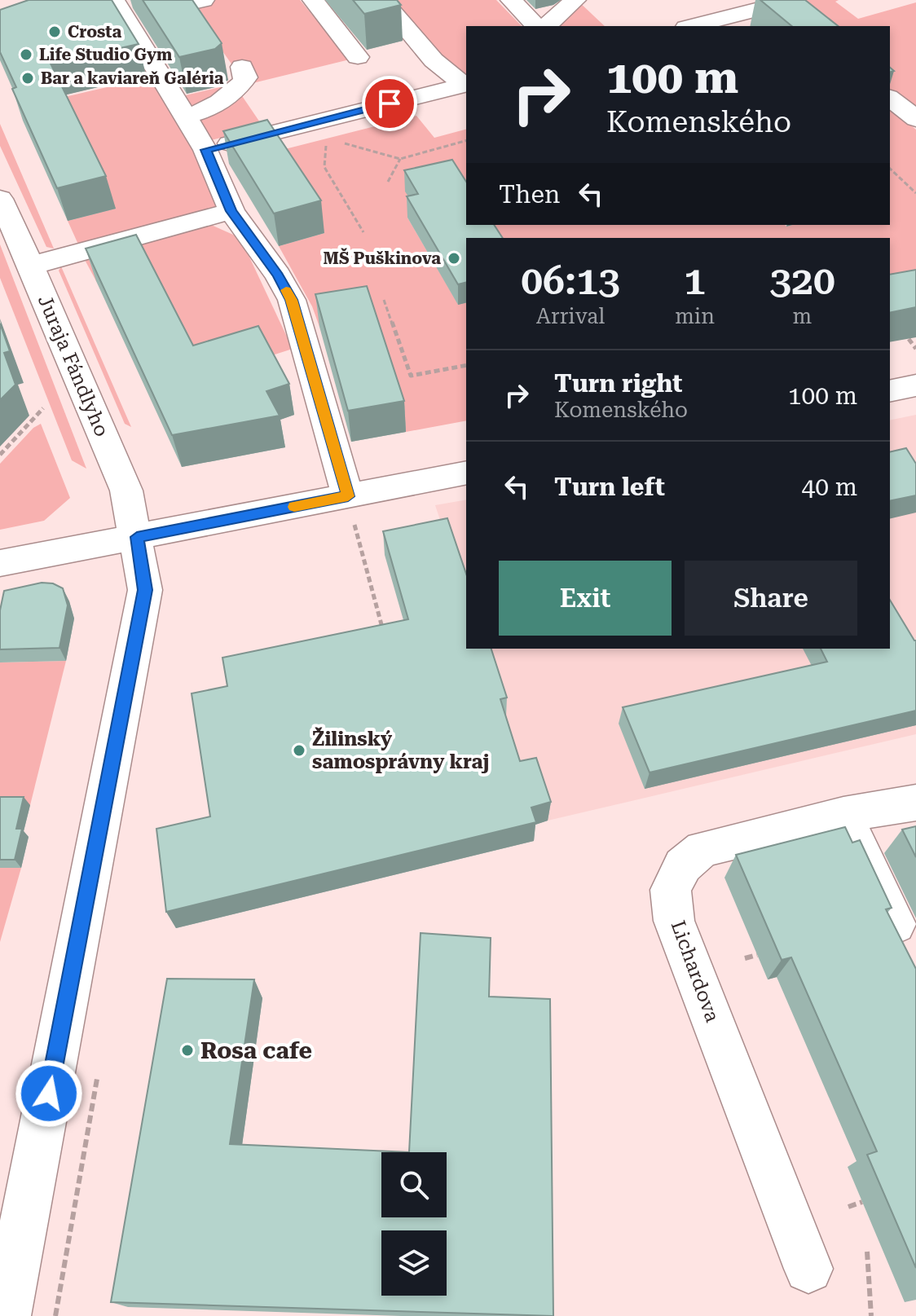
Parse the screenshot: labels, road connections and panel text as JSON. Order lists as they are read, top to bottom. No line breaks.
{"streets":{"street":["Juraja Fándlyho","Lichardova"]},"places":["Crosta","Life Studio Gym","Bar a kaviareň Galéria","MŠ Puškinova","Žilinský samosprávny kraj","Rosa cafe"],"page":{"turn":["100 m","Komenského"],"then":"Then","eta":["06:13","Arrival","1","min","320","m"],"list":[{"name":"Turn right","note":"Komenského","value":"100 m"},{"name":"Turn left","value":"40 m"}],"buttons":["Exit","Share"]}}
